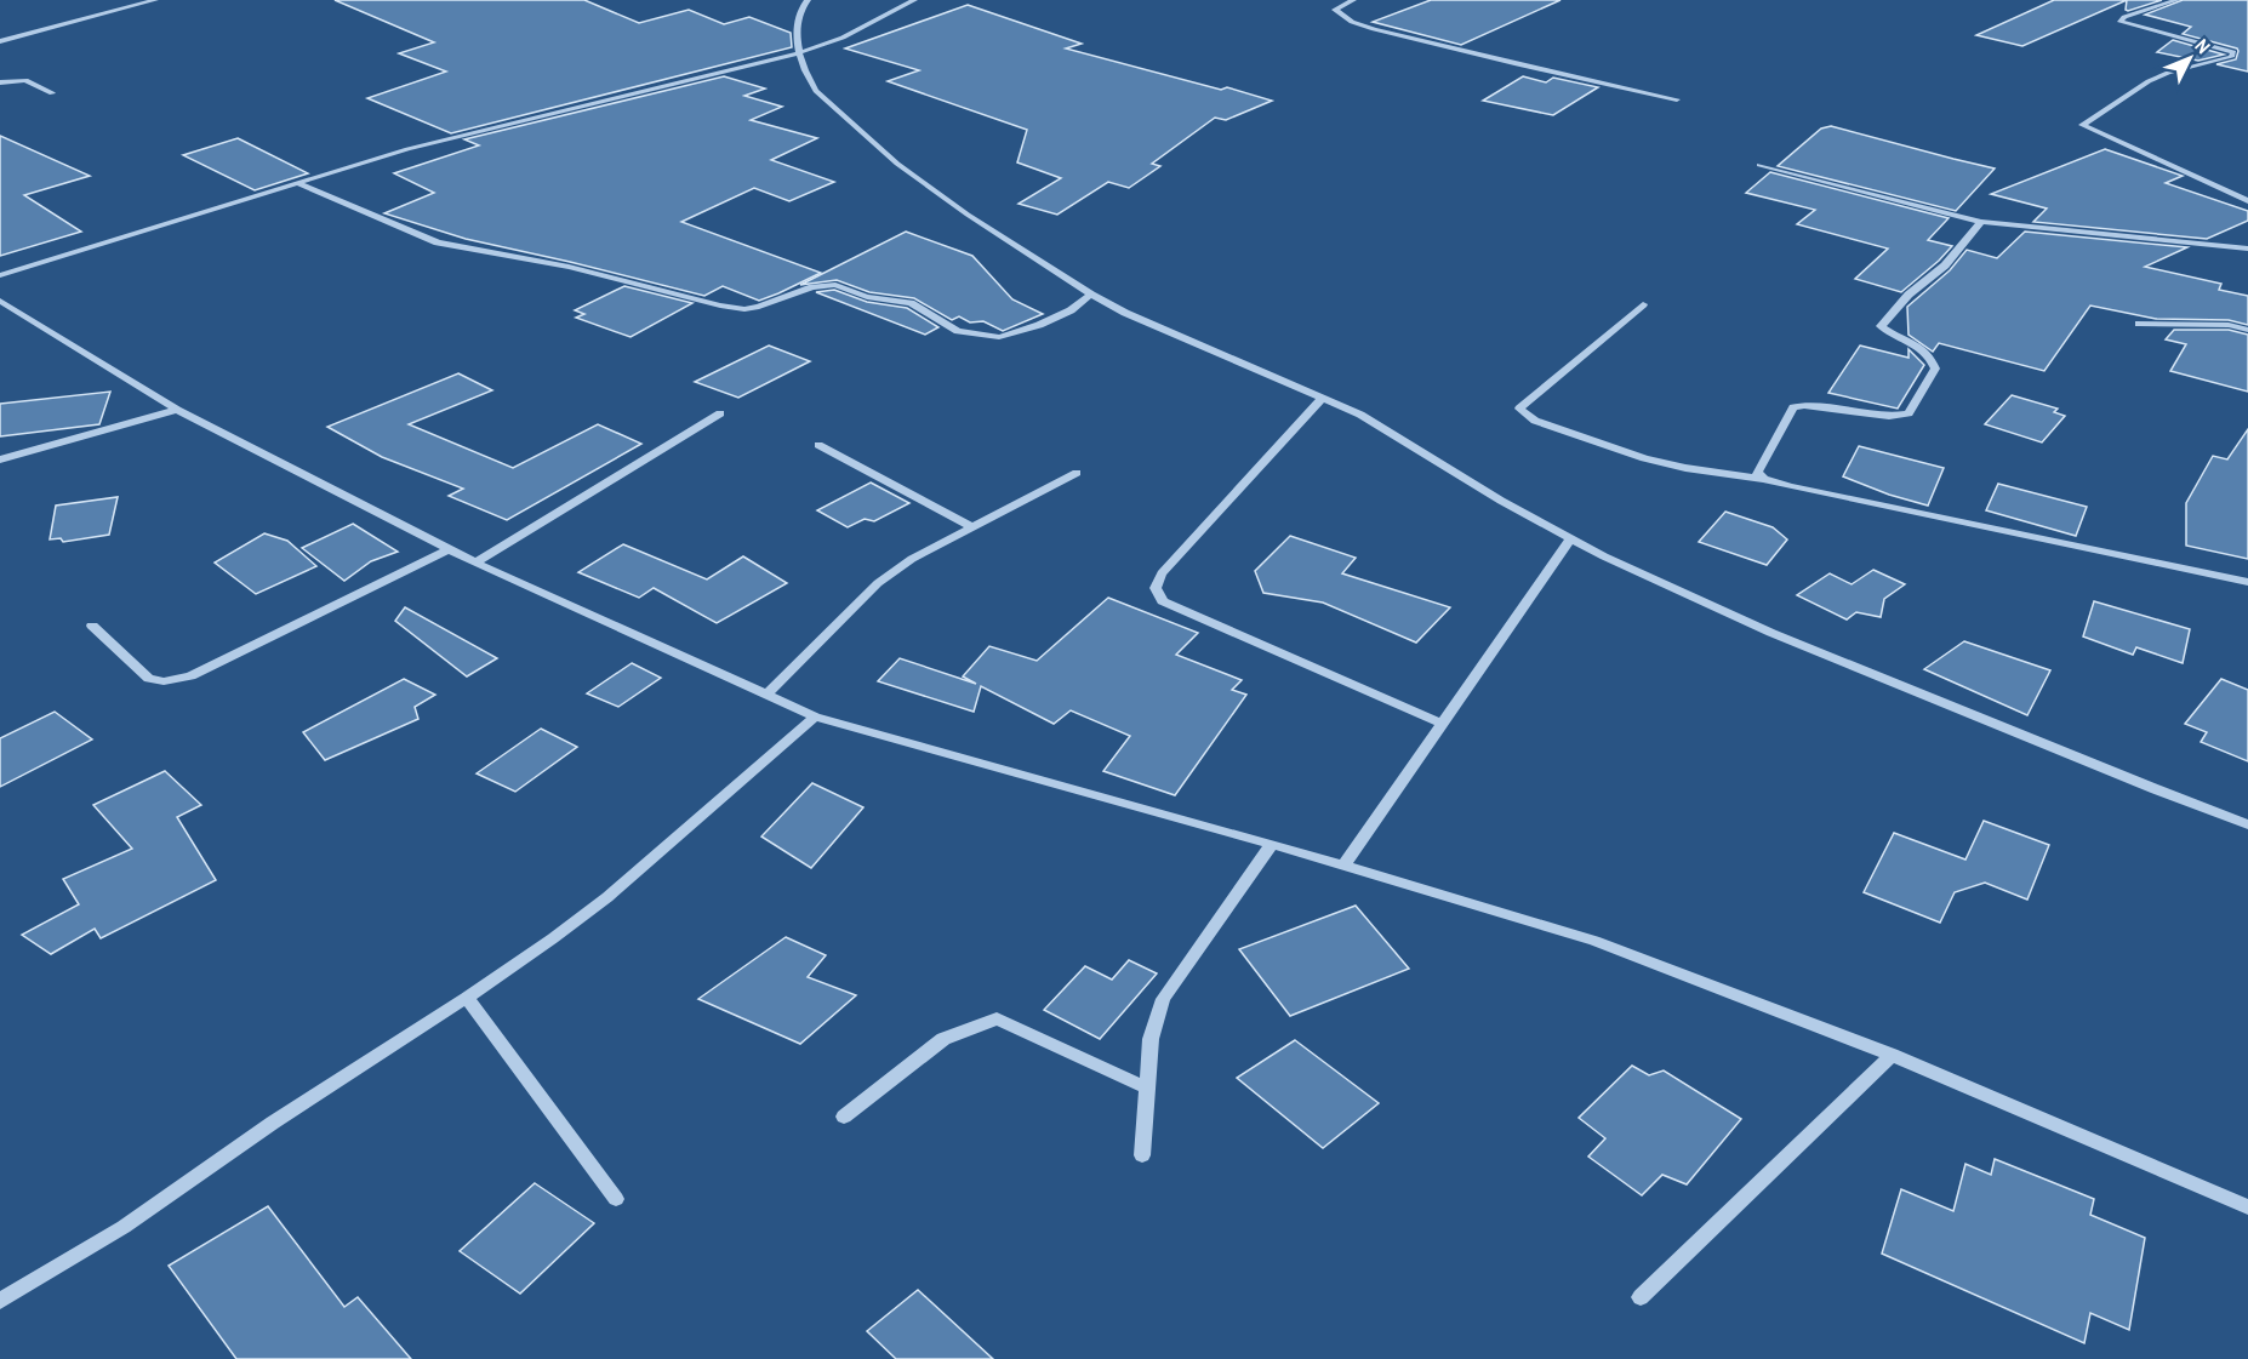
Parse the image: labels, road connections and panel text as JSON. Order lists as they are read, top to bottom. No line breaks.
{"north":"top right"}
